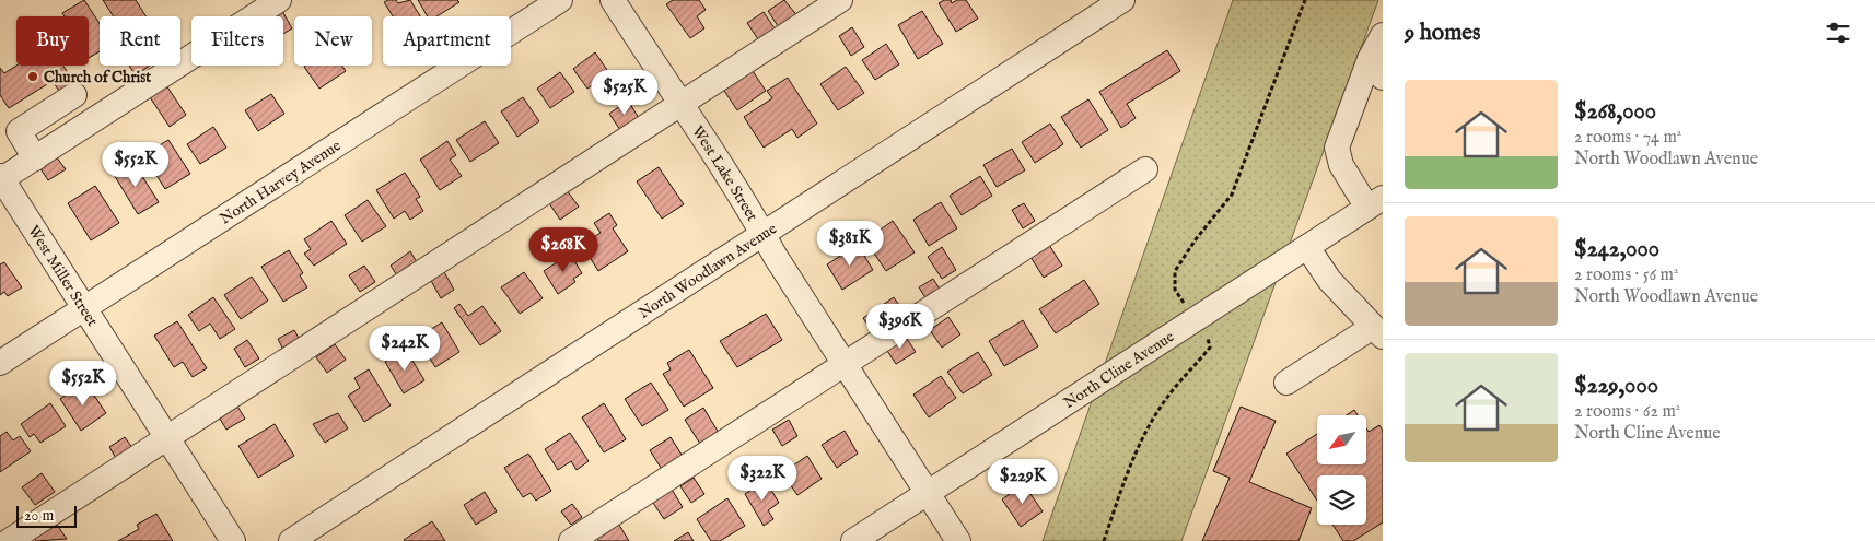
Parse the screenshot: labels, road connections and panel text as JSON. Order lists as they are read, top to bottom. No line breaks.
{"streets":{"street":["West Lake Street","North Harvey Avenue","North Woodlawn Avenue","West Miller Street","North Cline Avenue"]},"crossings":[["West Lake Street","North Woodlawn Avenue"],["West Lake Street","North Cline Avenue"],["North Harvey Avenue","West Miller Street"]],"places":["Church of Christ"],"scale_bar":"20 m","north":"bottom left","page":{"heading":"9 homes","chip":["Buy","Rent","Filters","New","Apartment"],"list":[{"name":"$268,000","note":"2 rooms · 74 m² · North Woodlawn Avenue"},{"name":"$242,000","note":"2 rooms · 56 m² · North Woodlawn Avenue"},{"name":"$229,000","note":"2 rooms · 62 m² · North Cline Avenue"}],"price":["$525K","$552K","$381K","$268K","$396K","$242K","$552K","$322K","$229K"],"scale":"20 m"}}
